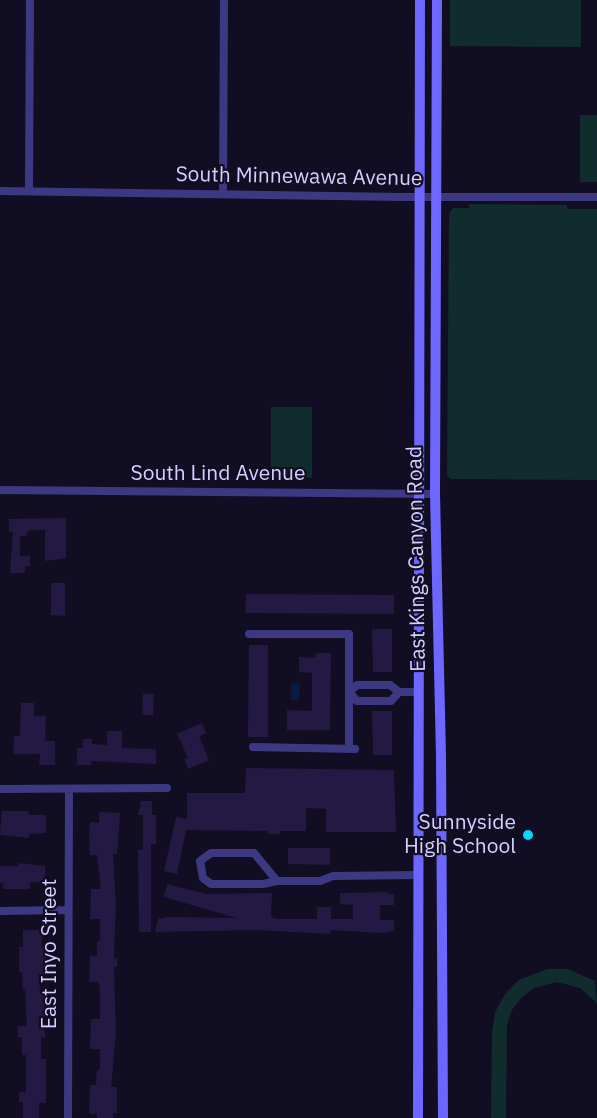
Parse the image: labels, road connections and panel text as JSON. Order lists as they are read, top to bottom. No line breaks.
{"streets":{"main road":["East Kings Canyon Road"],"street":["South Minnewawa Avenue","South Lind Avenue","East Inyo Street"]},"crossings":[["South Minnewawa Avenue","East Kings Canyon Road"],["South Lind Avenue","East Kings Canyon Road"]],"places":["Sunnyside High School"]}
